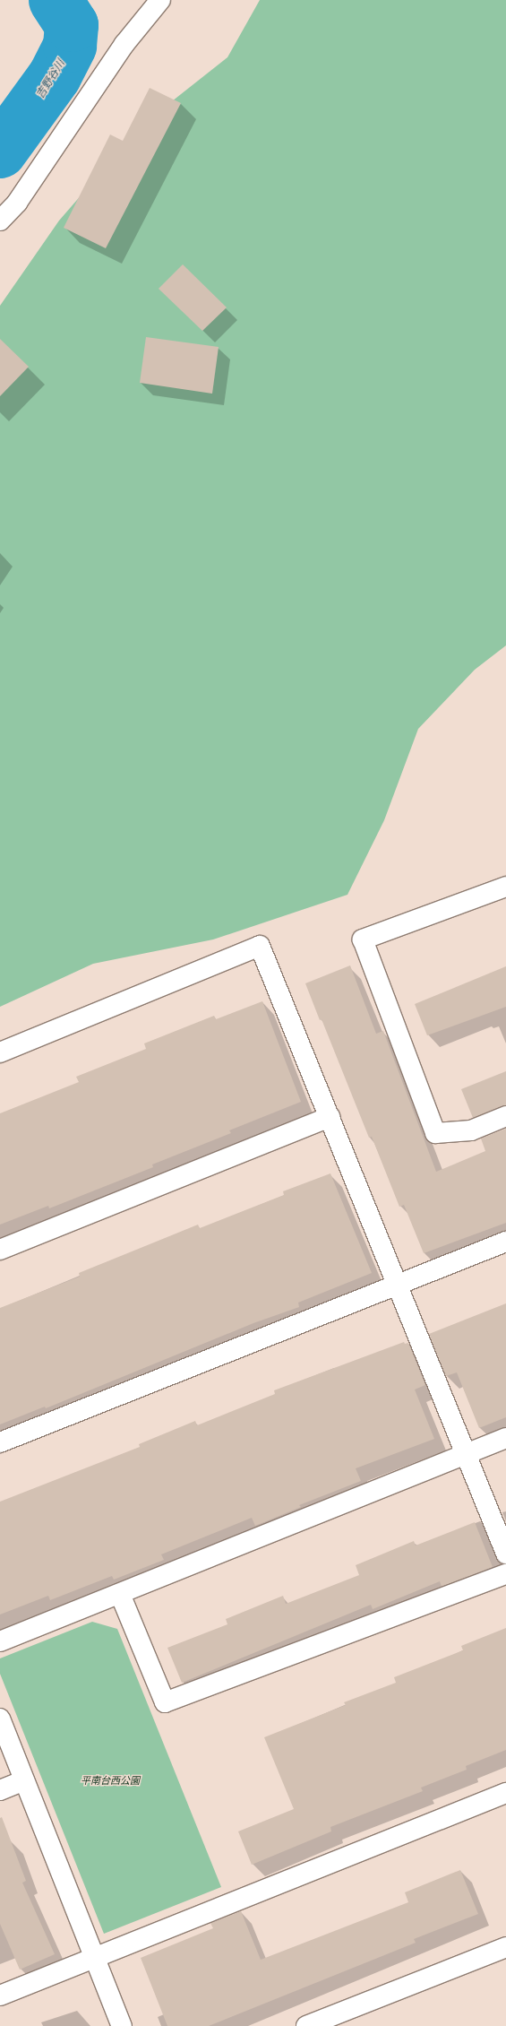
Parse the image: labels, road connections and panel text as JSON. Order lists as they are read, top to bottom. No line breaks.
{"water":["吉野谷川"],"parks":["平南台西公園"]}
